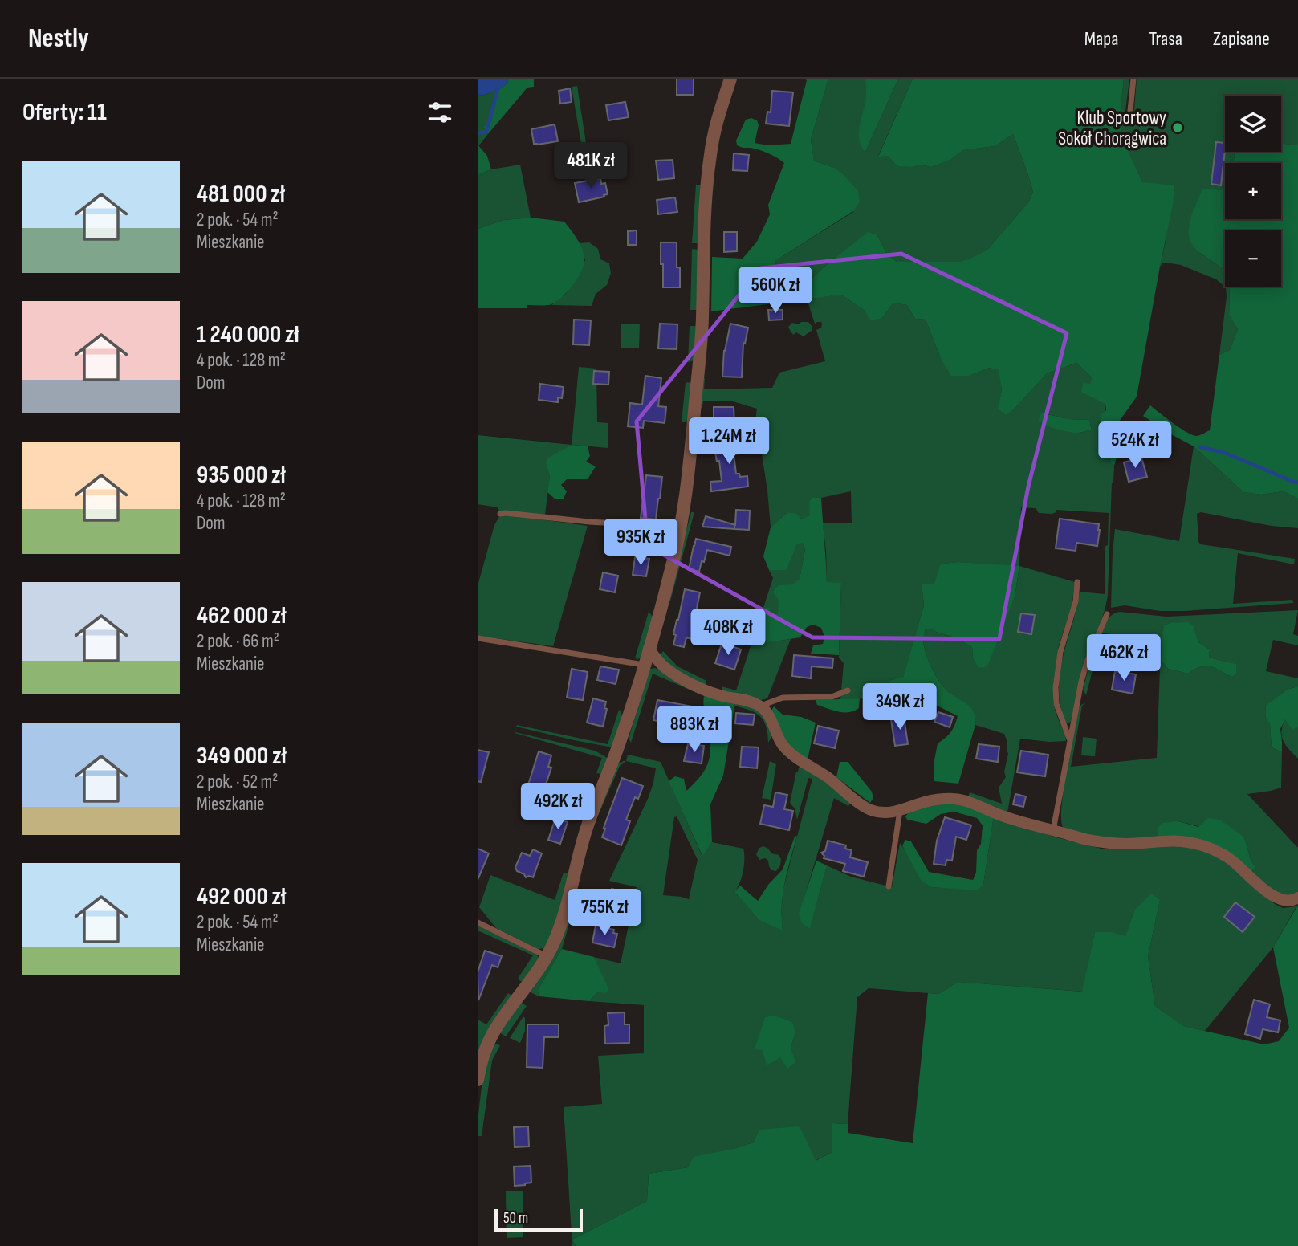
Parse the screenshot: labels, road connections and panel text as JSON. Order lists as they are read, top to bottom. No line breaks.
{"places":["Klub Sportowy Sokół Chorągwica"],"scale_bar":"50 m","page":{"header":"Nestly","nav":["Mapa","Trasa","Zapisane"],"heading":"Oferty: 11","map_buttons":["+","−"],"price":["481K zł","560K zł","1.24M zł","524K zł","935K zł","408K zł","462K zł","349K zł","883K zł","492K zł","755K zł"],"list":[{"name":"481 000 zł","note":"2 pok. · 54 m² · Mieszkanie"},{"name":"1 240 000 zł","note":"4 pok. · 128 m² · Dom"},{"name":"935 000 zł","note":"4 pok. · 128 m² · Dom"},{"name":"462 000 zł","note":"2 pok. · 66 m² · Mieszkanie"},{"name":"349 000 zł","note":"2 pok. · 52 m² · Mieszkanie"},{"name":"492 000 zł","note":"2 pok. · 54 m² · Mieszkanie"}],"scale":"50 m"}}
